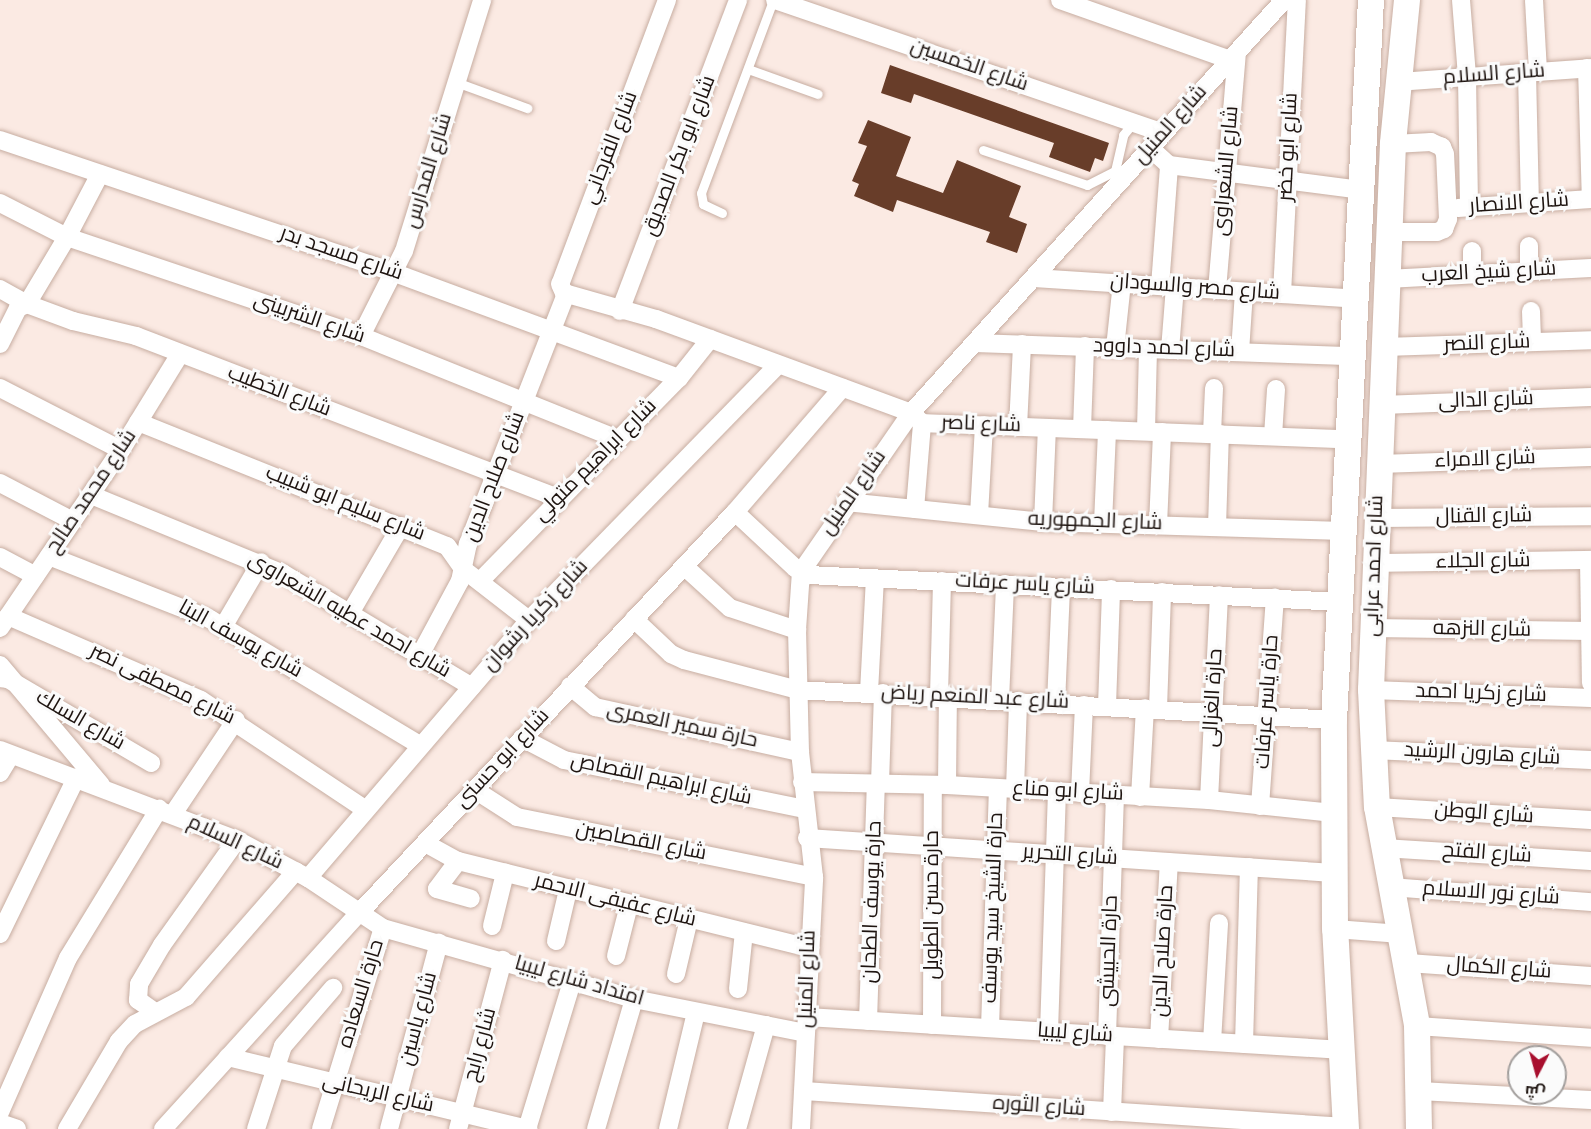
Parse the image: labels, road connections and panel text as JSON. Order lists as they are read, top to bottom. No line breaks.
{"streets":{"street":["شارع الخمسين","شارع السلام","شارع المنيل","شارع ابو خضر","شارع الفرجاني","شارع ابو بكر الصديق","شارع المدارس","شارع الشعراوى","شارع الانصار","شارع مسجد بدر","شارع شيخ العرب","شارع مصر والسودان","شارع الشربينى","شارع النصر","شارع احمد داوود","شارع الخطيب","شارع الدالى","شارع ناصر","شارع الامراء","شارع ابراهيم متولي","شارع صلاح الدين","شارع محمد صالح","شارع سليم ابو شبيب","شارع القنال","شارع الجمهوريه","شارع الجلاء","شارع احمد عرابى","شارع ياسر عرفات","شارع احمد عطيه الشعراوى","شارع زكريا رشوان","شارع النزهه","شارع يوسف البنا","شارع مصطفى نصر","شارع زكريا احمد","شارع عبد المنعم رياض","حارة الغزالى","حارة ياسر عرفات","شارع السلك","حارة سمير العمرى","شارع هارون الرشيد","شارع ابو حسنى","شارع ابراهيم القصاص","شارع ابو مناع","شارع الوطن","شارع القصاصين","شارع الفتح","شارع التحرير","شارع نور الاسلام","شارع عفيفى الاحمر","حارة يوسف الطحان","حارة حسن الطويل","حارة الشيخ سيد يوسف","حارة الحبيشى","حارة صلاح الدين","شارع الكمال","امتداد شارع ليبيا","حارة السعاده","شارع ياسين","شارع ليبيا","شارع رابح","شارع الريحانى","شارع الثوره"]},"crossings":[["شارع الخمسين","شارع المنيل"],["شارع السلام","شارع احمد عرابى"],["شارع السلام","شارع زكريا رشوان"],["شارع السلام","شارع السلك"],["شارع السلام","شارع ابو حسنى"],["شارع السلام","امتداد شارع ليبيا"],["شارع المنيل","شارع الشعراوى"],["شارع المنيل","شارع مصر والسودان"],["شارع المنيل","شارع احمد داوود"],["شارع المنيل","شارع ناصر"],["شارع المنيل","شارع الجمهوريه"],["شارع المنيل","شارع ياسر عرفات"],["شارع المنيل","شارع عبد المنعم رياض"],["شارع المنيل","حارة سمير العمرى"],["شارع المنيل","شارع ابراهيم القصاص"],["شارع المنيل","شارع ابو مناع"],["شارع المنيل","شارع القصاصين"],["شارع المنيل","شارع التحرير"],["شارع المنيل","شارع عفيفى الاحمر"],["شارع المنيل","امتداد شارع ليبيا"],["شارع المنيل","شارع ليبيا"],["شارع المنيل","شارع الثوره"],["شارع ابو خضر","شارع مصر والسودان"],["شارع الفرجاني","شارع ناصر"],["شارع الفرجاني","شارع صلاح الدين"],["شارع ابو بكر الصديق","شارع ناصر"],["شارع المدارس","شارع مسجد بدر"],["شارع المدارس","شارع الشربينى"],["شارع الشعراوى","شارع مصر والسودان"],["شارع مسجد بدر","شارع ابراهيم متولي"],["شارع مسجد بدر","شارع صلاح الدين"],["شارع شيخ العرب","شارع احمد عرابى"],["شارع مصر والسودان","شارع احمد عرابى"],["شارع الشربينى","شارع ابراهيم متولي"],["شارع الشربينى","شارع صلاح الدين"],["شارع النصر","شارع احمد عرابى"],["شارع احمد داوود","شارع احمد عرابى"],["شارع الخطيب","شارع ابراهيم متولي"],["شارع الخطيب","شارع صلاح الدين"],["شارع الخطيب","شارع محمد صالح"],["شارع الدالى","شارع احمد عرابى"],["شارع ناصر","شارع ابراهيم متولي"],["شارع ناصر","شارع صلاح الدين"],["شارع ناصر","شارع احمد عرابى"],["شارع ناصر","شارع زكريا رشوان"],["شارع ناصر","شارع ابو حسنى"],["شارع الامراء","شارع احمد عرابى"],["شارع ابراهيم متولي","شارع سليم ابو شبيب"],["شارع صلاح الدين","شارع سليم ابو شبيب"],["شارع صلاح الدين","شارع احمد عطيه الشعراوى"],["شارع محمد صالح","شارع سليم ابو شبيب"],["شارع محمد صالح","شارع احمد عطيه الشعراوى"],["شارع محمد صالح","شارع يوسف البنا"],["شارع محمد صالح","شارع مصطفى نصر"],["شارع سليم ابو شبيب","شارع زكريا رشوان"],["شارع القنال","شارع احمد عرابى"],["شارع الجمهوريه","شارع احمد عرابى"],["شارع الجلاء","شارع احمد عرابى"],["شارع احمد عرابى","شارع ياسر عرفات"],["شارع احمد عرابى","شارع النزهه"],["شارع احمد عرابى","شارع زكريا احمد"],["شارع احمد عرابى","شارع عبد المنعم رياض"],["شارع احمد عرابى","شارع هارون الرشيد"],["شارع احمد عرابى","شارع ابو مناع"],["شارع احمد عرابى","شارع الوطن"],["شارع احمد عرابى","شارع الفتح"],["شارع احمد عرابى","شارع التحرير"],["شارع احمد عرابى","شارع نور الاسلام"],["شارع احمد عرابى","شارع الكمال"],["شارع احمد عرابى","شارع ليبيا"],["شارع احمد عرابى","شارع الثوره"],["شارع ياسر عرفات","حارة الغزالى"],["شارع ياسر عرفات","حارة ياسر عرفات"],["شارع ياسر عرفات","حارة يوسف الطحان"],["شارع ياسر عرفات","حارة حسن الطويل"],["شارع ياسر عرفات","حارة الشيخ سيد يوسف"],["شارع احمد عطيه الشعراوى","شارع زكريا رشوان"],["شارع زكريا رشوان","شارع يوسف البنا"],["شارع زكريا رشوان","شارع مصطفى نصر"],["شارع عبد المنعم رياض","حارة الغزالى"],["شارع عبد المنعم رياض","حارة ياسر عرفات"],["شارع عبد المنعم رياض","شارع ابو حسنى"],["شارع عبد المنعم رياض","حارة يوسف الطحان"],["شارع عبد المنعم رياض","حارة حسن الطويل"],["شارع عبد المنعم رياض","حارة الشيخ سيد يوسف"],["حارة الغزالى","شارع ابو مناع"],["حارة ياسر عرفات","شارع ابو مناع"],["حارة سمير العمرى","شارع ابو حسنى"],["شارع ابو حسنى","شارع ابراهيم القصاص"],["شارع ابو حسنى","شارع القصاصين"],["شارع ابو حسنى","شارع عفيفى الاحمر"],["شارع ابو حسنى","امتداد شارع ليبيا"],["شارع ابو حسنى","شارع الريحانى"],["شارع ابو مناع","حارة يوسف الطحان"],["شارع ابو مناع","حارة حسن الطويل"],["شارع ابو مناع","حارة الشيخ سيد يوسف"],["شارع ابو مناع","حارة الحبيشى"],["شارع التحرير","حارة يوسف الطحان"],["شارع التحرير","حارة حسن الطويل"],["شارع التحرير","حارة الشيخ سيد يوسف"],["شارع التحرير","حارة الحبيشى"],["شارع التحرير","حارة صلاح الدين"],["حارة يوسف الطحان","شارع ليبيا"],["حارة حسن الطويل","شارع ليبيا"],["حارة الشيخ سيد يوسف","شارع ليبيا"],["حارة الحبيشى","شارع ليبيا"],["حارة الحبيشى","شارع الثوره"],["حارة صلاح الدين","شارع ليبيا"],["امتداد شارع ليبيا","حارة السعاده"],["امتداد شارع ليبيا","شارع ياسين"],["امتداد شارع ليبيا","شارع ليبيا"],["امتداد شارع ليبيا","شارع رابح"],["حارة السعاده","شارع الريحانى"],["شارع ياسين","شارع الريحانى"],["شارع رابح","شارع الريحانى"]],"north":"bottom"}
